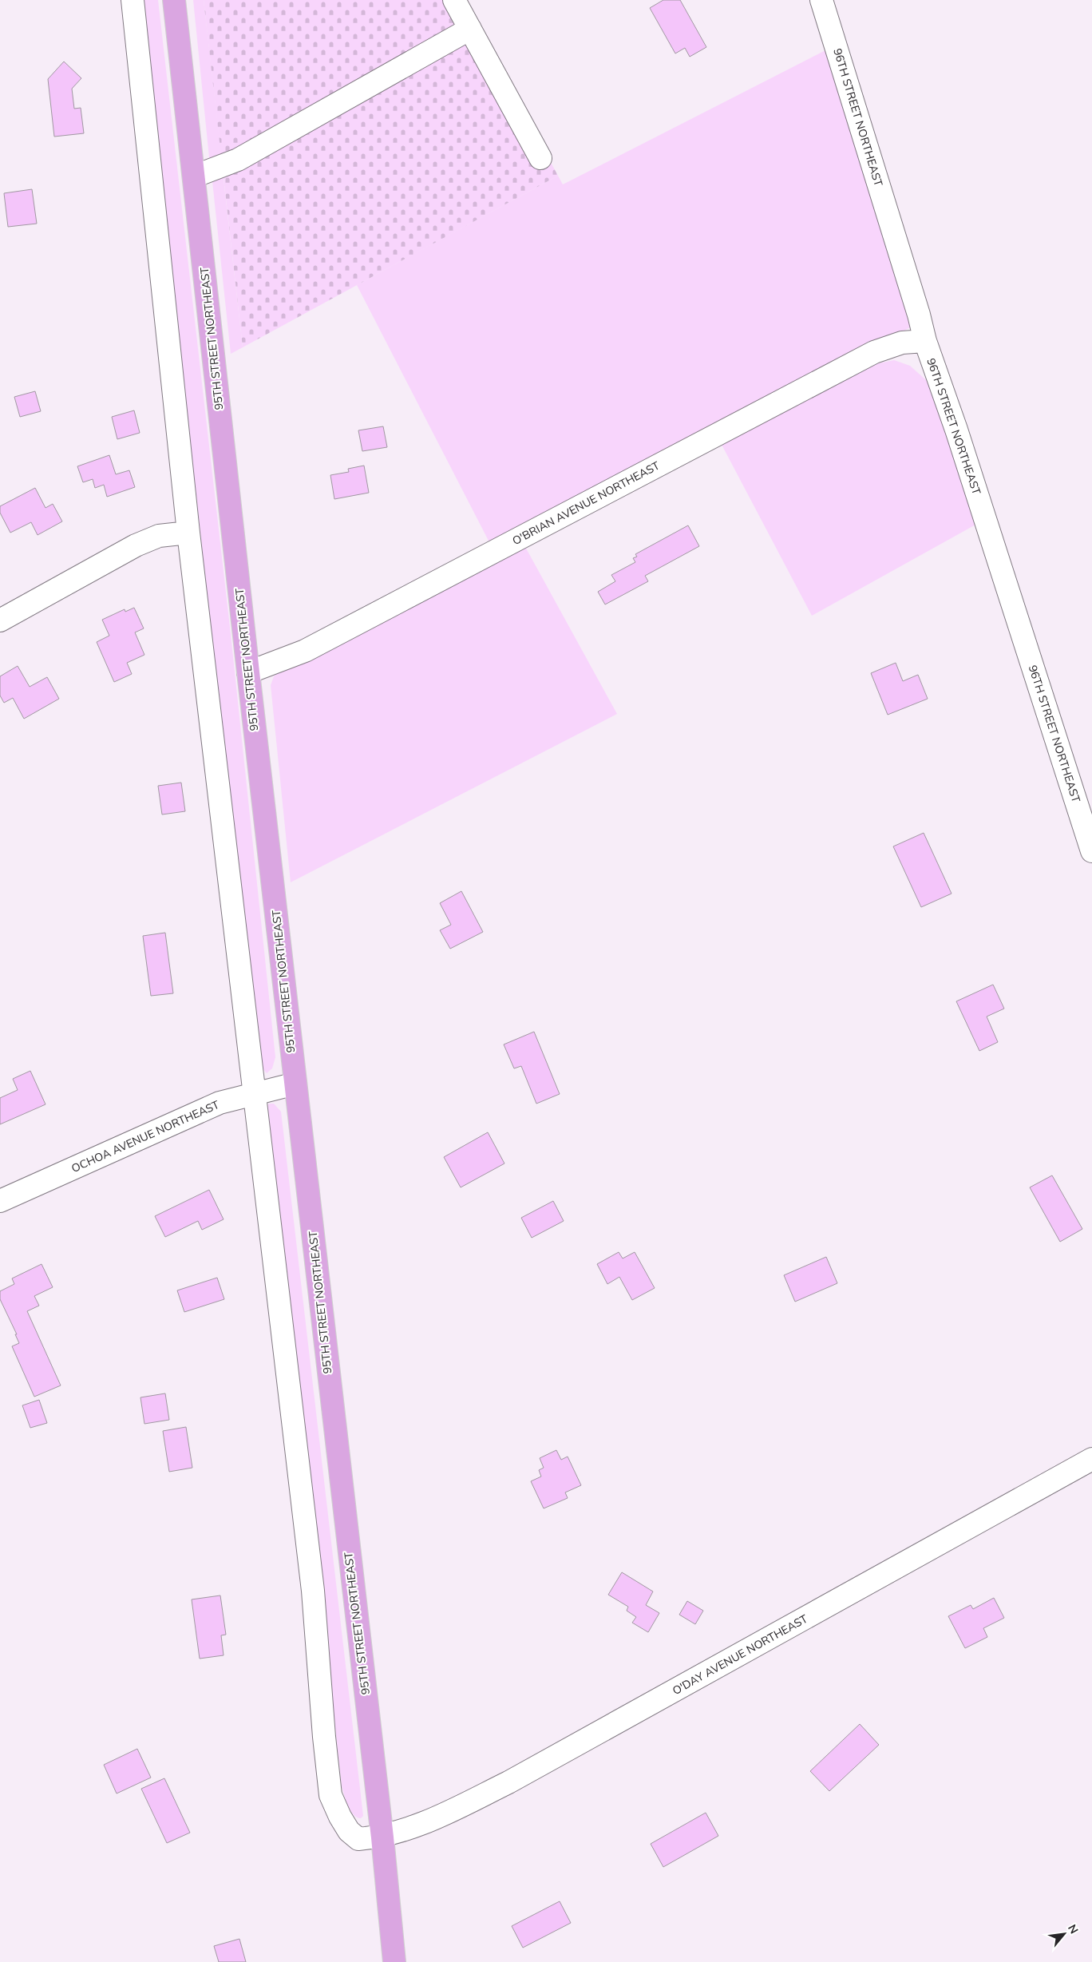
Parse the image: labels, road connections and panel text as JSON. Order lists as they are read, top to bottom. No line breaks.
{"streets":{"main road":["95TH STREET NORTHEAST"],"street":["96TH STREET NORTHEAST","O'BRIAN AVENUE NORTHEAST","OCHOA AVENUE NORTHEAST","O'DAY AVENUE NORTHEAST"]},"crossings":[["96TH STREET NORTHEAST","O'BRIAN AVENUE NORTHEAST"],["95TH STREET NORTHEAST","O'BRIAN AVENUE NORTHEAST"],["95TH STREET NORTHEAST","OCHOA AVENUE NORTHEAST"],["95TH STREET NORTHEAST","O'DAY AVENUE NORTHEAST"],["OCHOA AVENUE NORTHEAST","O'DAY AVENUE NORTHEAST"]],"north":"top right"}
